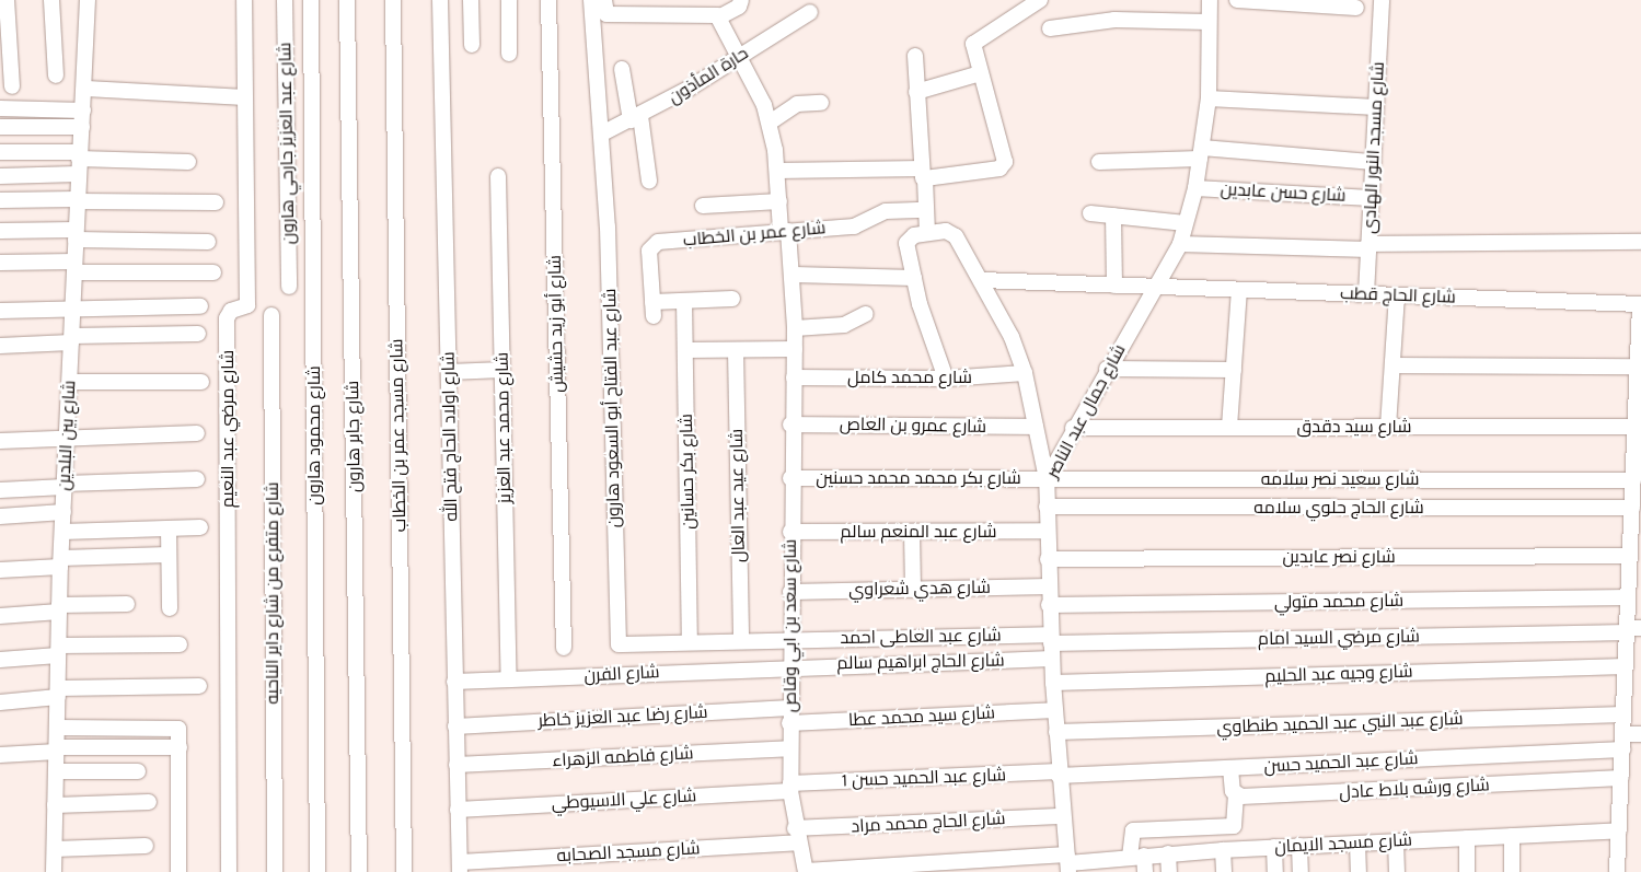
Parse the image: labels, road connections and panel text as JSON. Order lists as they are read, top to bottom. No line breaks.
{"streets":{"street":["حارة المأذون","شارع عبد العزيز جارحي هارون","شارع مسجد النور الهادى","شارع حسن عابدين","شارع عمر بن الخطاب","شارع الحاج قطب","شارع أبو زيد حشيش","شارع محمد كامل","شارع عبد الفتاح أبو السعود هارون","شارع جمال عبد الناصر","شارع عمرو بن العاص","شارع سيد دقدق","شارع محمد عبد العزيز","شارع مرضي عبد النعيم","شارع بين البلدين","شارع محمود هارون","شارع مسجد عمر بن الخطاب","شارع جابر هارون","شارع اولاد الحاج فتح الله","شارع بكر حسانين","شارع بكر محمد محمد حسنين","شارع سعيد نصر سلامه","شارع عيد عبد العال","شارع الحاج حلوي سلامه","شارع عبد المنعم سالم","شارع نصر عابدين","شارع هدي شعراوي","شارع متفرع من شارع داير الناحيه","شارع محمد متولي","شارع سعد بن ابي وقاص","شارع عبد العاطى احمد","شارع مرضي السيد امام","شارع الحاج ابراهيم سالم","شارع الفرن","شارع وجيه عبد الحليم","شارع رضا عبد العزيز خاطر","شارع سيد محمد عطا","شارع عبد النبي عبد الحميد طنطاوي","شارع فاطمه الزهراء","شارع عبد الحميد حسن","شارع عبد الحميد حسن 1","شارع ورشه بلاط عادل","شارع علي الاسيوطي","شارع الحاج محمد مراد","شارع مسجد الايمان","شارع مسجد الصحابه"]},"crossings":[["حارة المأذون","شارع عبد الفتاح أبو السعود هارون"],["حارة المأذون","شارع سعد بن ابي وقاص"],["شارع مسجد النور الهادى","شارع حسن عابدين"],["شارع مسجد النور الهادى","شارع الحاج قطب"],["شارع حسن عابدين","شارع جمال عبد الناصر"],["شارع عمر بن الخطاب","شارع بكر حسانين"],["شارع عمر بن الخطاب","شارع سعد بن ابي وقاص"],["شارع الحاج قطب","شارع جمال عبد الناصر"],["شارع محمد كامل","شارع سعد بن ابي وقاص"],["شارع عبد الفتاح أبو السعود هارون","شارع بكر حسانين"],["شارع عبد الفتاح أبو السعود هارون","شارع عيد عبد العال"],["شارع عبد الفتاح أبو السعود هارون","شارع سعد بن ابي وقاص"],["شارع عبد الفتاح أبو السعود هارون","شارع عبد العاطى احمد"],["شارع جمال عبد الناصر","شارع سيد دقدق"],["شارع جمال عبد الناصر","شارع بكر محمد محمد حسنين"],["شارع جمال عبد الناصر","شارع سعيد نصر سلامه"],["شارع جمال عبد الناصر","شارع الحاج حلوي سلامه"],["شارع جمال عبد الناصر","شارع عبد المنعم سالم"],["شارع جمال عبد الناصر","شارع نصر عابدين"],["شارع جمال عبد الناصر","شارع هدي شعراوي"],["شارع جمال عبد الناصر","شارع محمد متولي"],["شارع جمال عبد الناصر","شارع عبد العاطى احمد"],["شارع جمال عبد الناصر","شارع مرضي السيد امام"],["شارع جمال عبد الناصر","شارع الحاج ابراهيم سالم"],["شارع جمال عبد الناصر","شارع وجيه عبد الحليم"],["شارع جمال عبد الناصر","شارع سيد محمد عطا"],["شارع جمال عبد الناصر","شارع عبد النبي عبد الحميد طنطاوي"],["شارع جمال عبد الناصر","شارع عبد الحميد حسن"],["شارع جمال عبد الناصر","شارع عبد الحميد حسن 1"],["شارع جمال عبد الناصر","شارع الحاج محمد مراد"],["شارع جمال عبد الناصر","شارع مسجد الايمان"],["شارع عمرو بن العاص","شارع سعد بن ابي وقاص"],["شارع محمد عبد العزيز","شارع الفرن"],["شارع اولاد الحاج فتح الله","شارع الفرن"],["شارع اولاد الحاج فتح الله","شارع رضا عبد العزيز خاطر"],["شارع اولاد الحاج فتح الله","شارع فاطمه الزهراء"],["شارع اولاد الحاج فتح الله","شارع علي الاسيوطي"],["شارع اولاد الحاج فتح الله","شارع مسجد الصحابه"],["شارع بكر محمد محمد حسنين","شارع سعيد نصر سلامه"],["شارع بكر محمد محمد حسنين","شارع سعد بن ابي وقاص"],["شارع عبد المنعم سالم","شارع سعد بن ابي وقاص"],["شارع هدي شعراوي","شارع سعد بن ابي وقاص"],["شارع سعد بن ابي وقاص","شارع عبد العاطى احمد"],["شارع سعد بن ابي وقاص","شارع الحاج ابراهيم سالم"],["شارع سعد بن ابي وقاص","شارع الفرن"],["شارع سعد بن ابي وقاص","شارع رضا عبد العزيز خاطر"],["شارع سعد بن ابي وقاص","شارع سيد محمد عطا"],["شارع سعد بن ابي وقاص","شارع فاطمه الزهراء"],["شارع سعد بن ابي وقاص","شارع عبد الحميد حسن 1"],["شارع سعد بن ابي وقاص","شارع علي الاسيوطي"],["شارع سعد بن ابي وقاص","شارع الحاج محمد مراد"],["شارع سعد بن ابي وقاص","شارع مسجد الايمان"],["شارع سعد بن ابي وقاص","شارع مسجد الصحابه"],["شارع عبد العاطى احمد","شارع مرضي السيد امام"],["شارع عبد العاطى احمد","شارع الحاج ابراهيم سالم"],["شارع مرضي السيد امام","شارع الحاج ابراهيم سالم"],["شارع الحاج ابراهيم سالم","شارع الفرن"],["شارع عبد الحميد حسن","شارع عبد الحميد حسن 1"],["شارع عبد الحميد حسن 1","شارع علي الاسيوطي"],["شارع الحاج محمد مراد","شارع مسجد الصحابه"]]}
